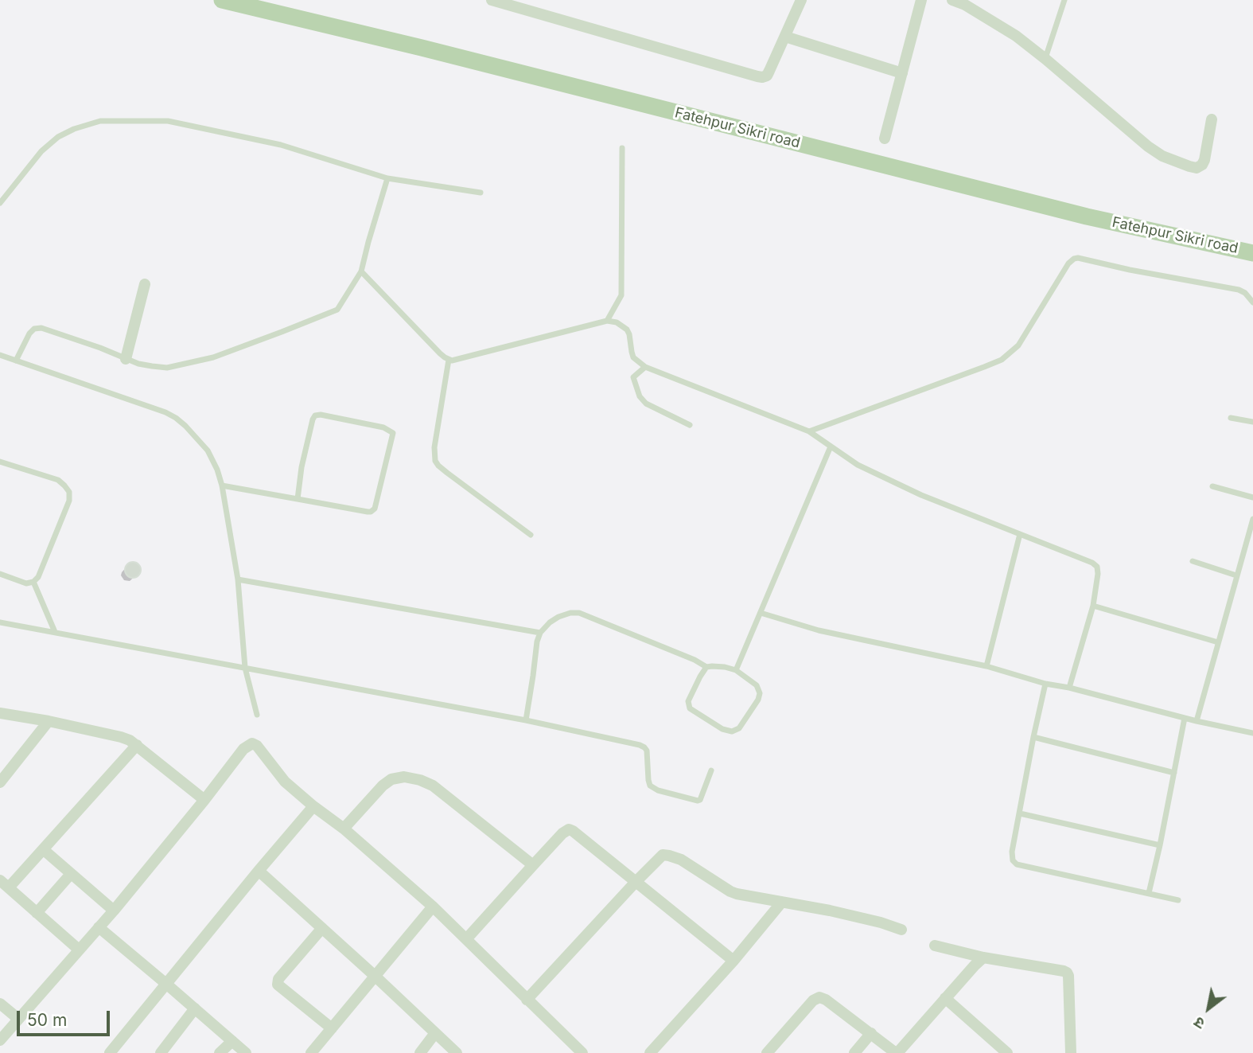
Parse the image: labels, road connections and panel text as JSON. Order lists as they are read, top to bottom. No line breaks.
{"streets":{"main road":["Fatehpur Sikri road"]},"scale_bar":"50 m","north":"bottom left"}
